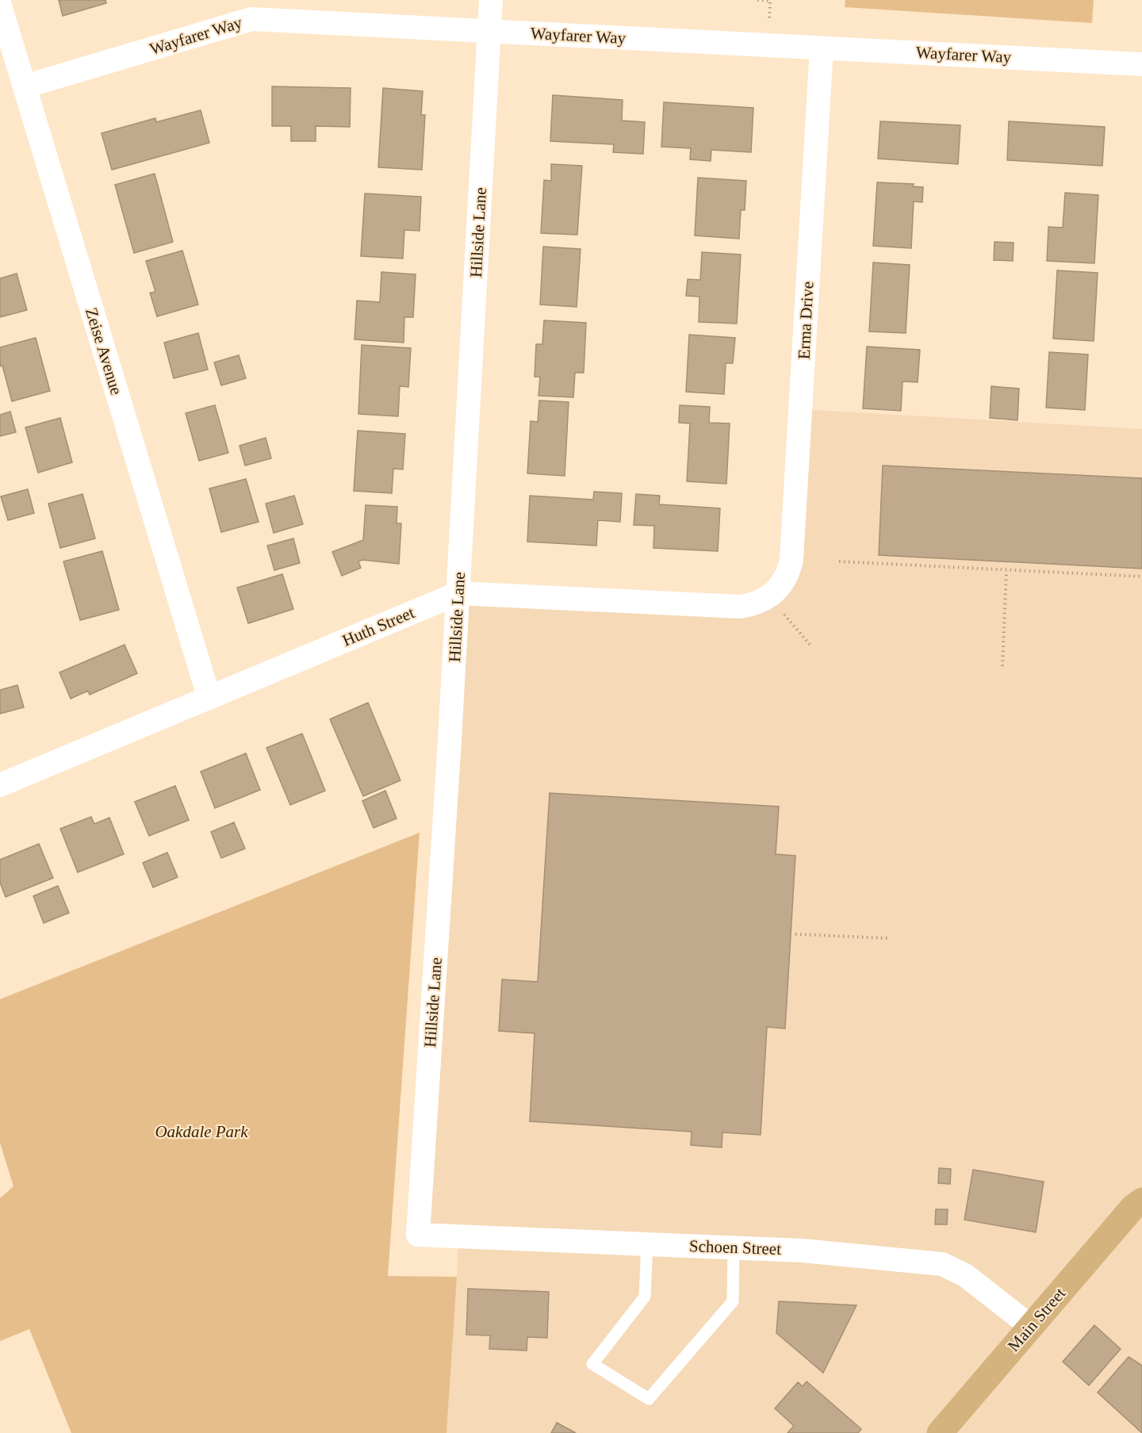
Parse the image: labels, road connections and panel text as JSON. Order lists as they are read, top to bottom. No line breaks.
{"streets":{"main road":["Main Street"],"street":["Wayfarer Way","Hillside Lane","Erma Drive","Zeise Avenue","Huth Street","Schoen Street"]},"crossings":[["Wayfarer Way","Hillside Lane"],["Wayfarer Way","Erma Drive"],["Wayfarer Way","Zeise Avenue"],["Hillside Lane","Huth Street"],["Hillside Lane","Schoen Street"],["Erma Drive","Huth Street"],["Zeise Avenue","Huth Street"],["Schoen Street","Main Street"]],"parks":["Oakdale Park"]}
